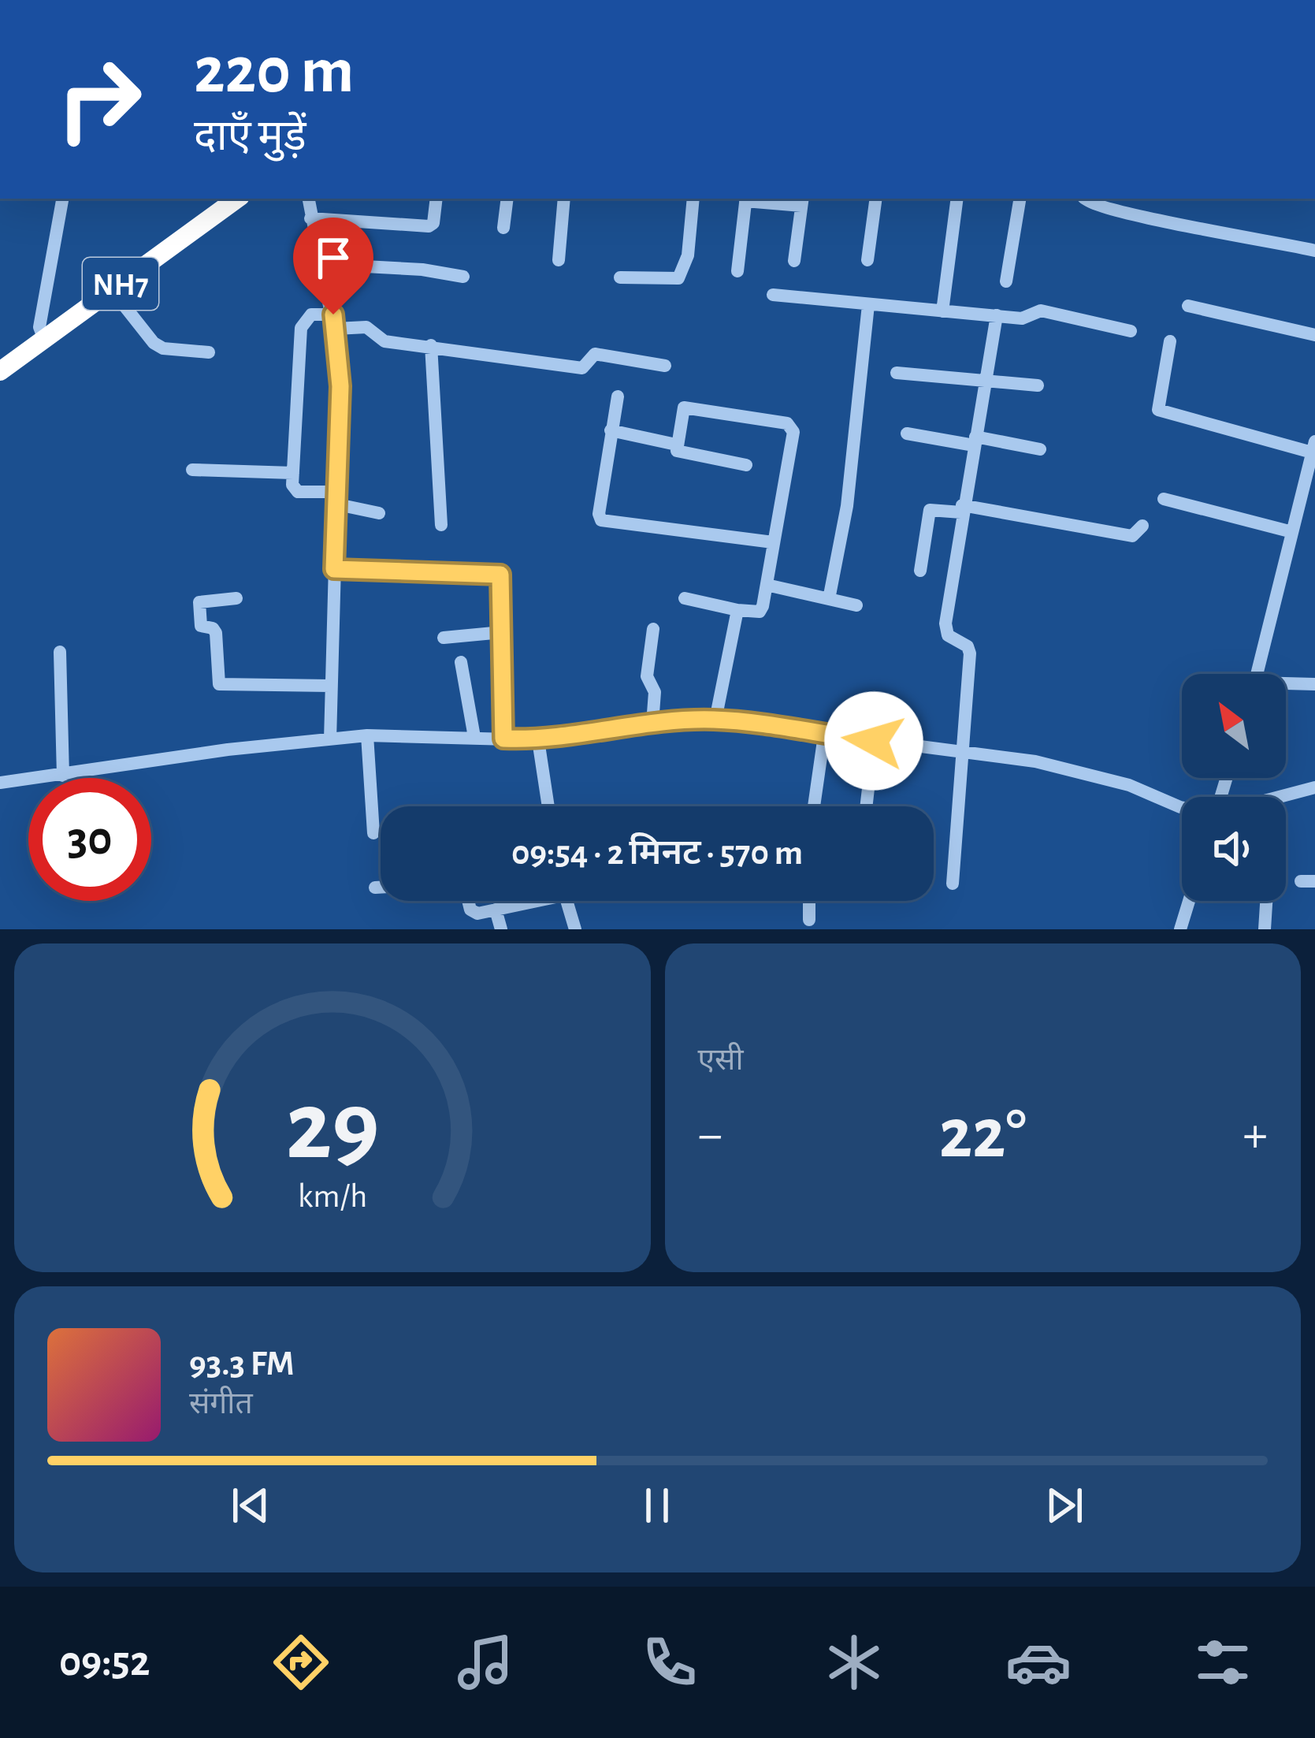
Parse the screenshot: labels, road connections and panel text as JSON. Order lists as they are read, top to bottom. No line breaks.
{"streets":{"highway":["NH7"]},"north":"top left","page":{"turn":["220 m","दाएँ मुड़ें"],"limit":"30","trip":"09:54 · 2 मिनट · 570 m","tile":"एसी","heat":["−","22°","+"],"song":["93.3 FM","संगीत"],"tabs":"09:52","gauge":["29","km/h"]}}
